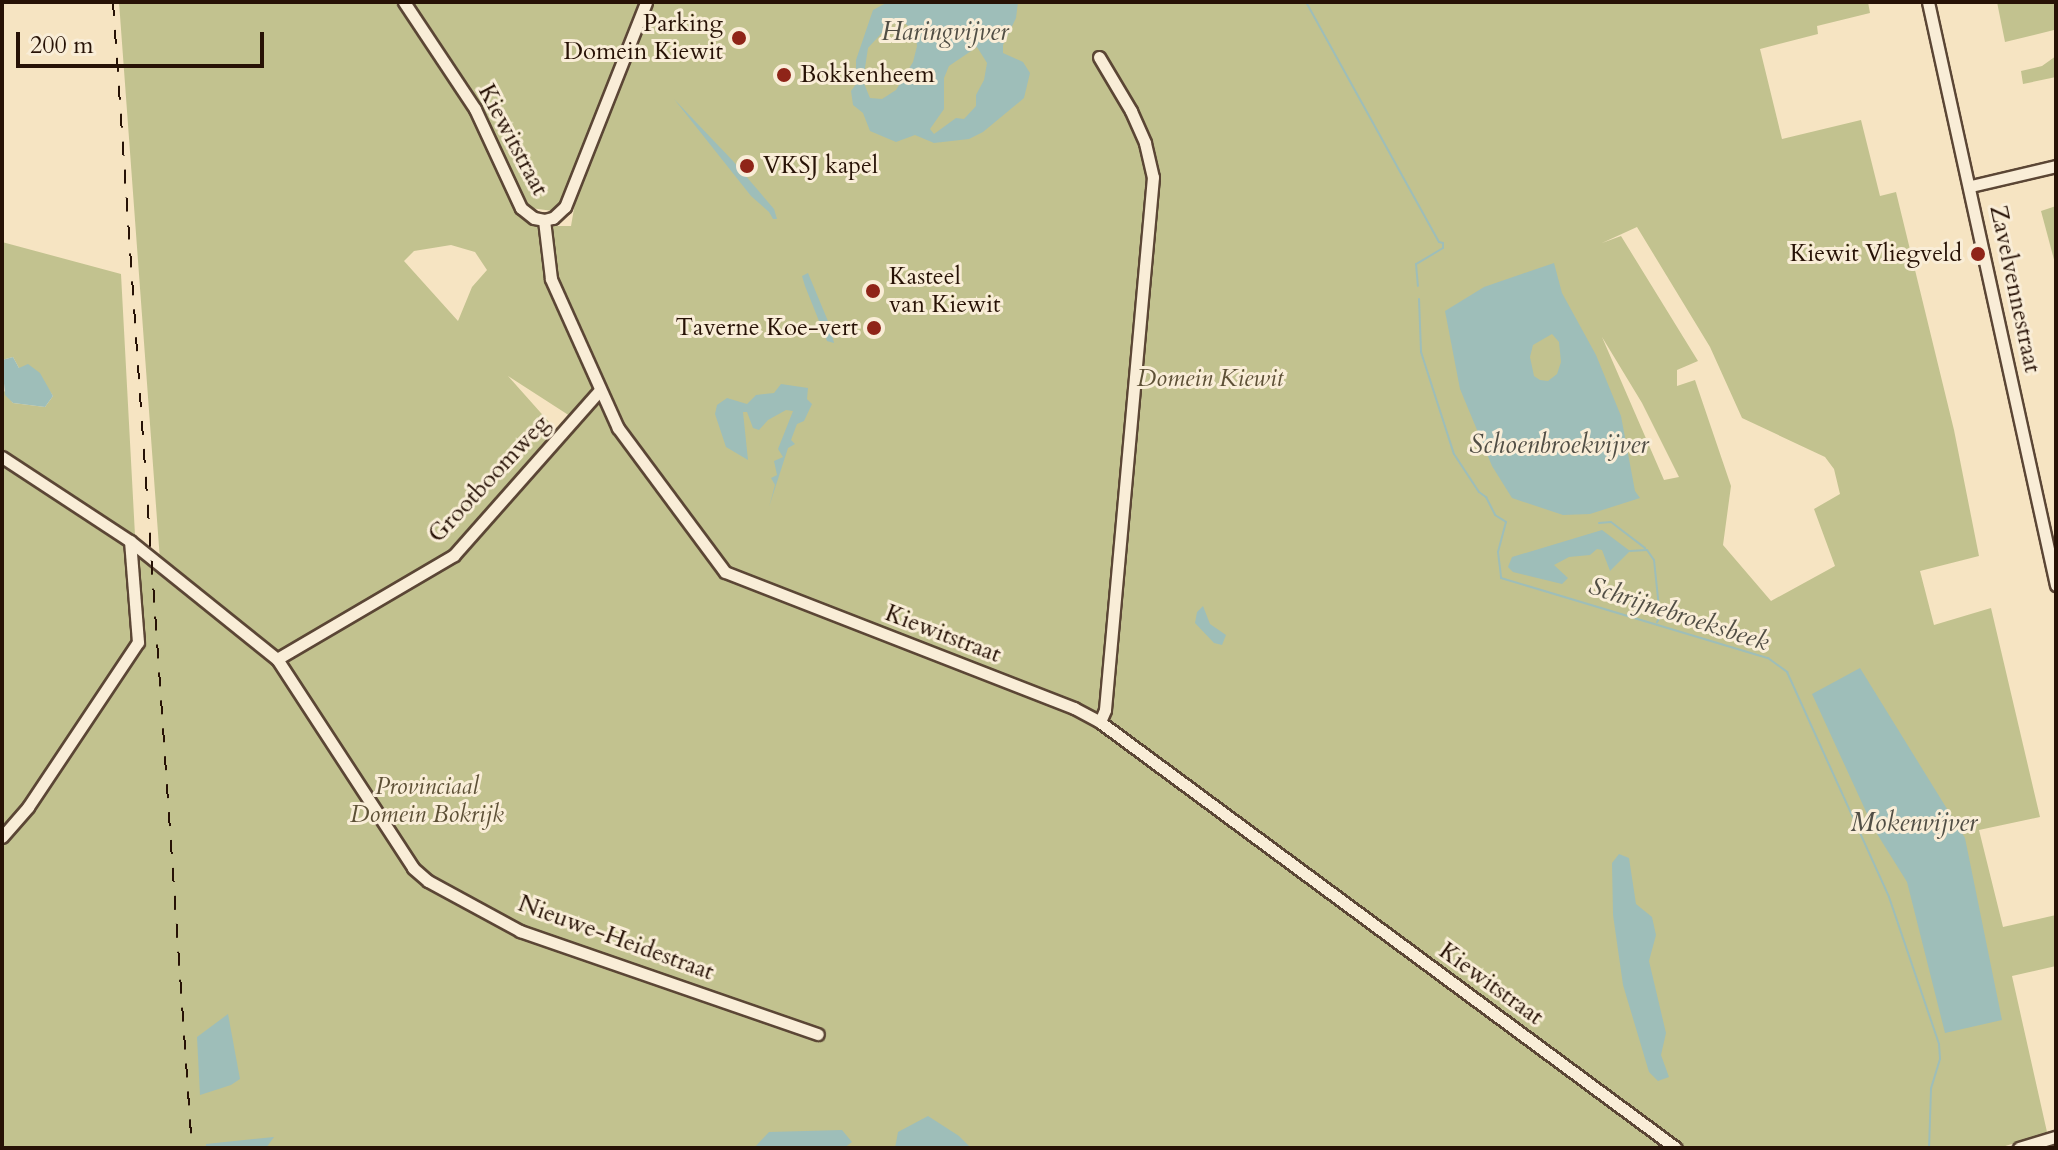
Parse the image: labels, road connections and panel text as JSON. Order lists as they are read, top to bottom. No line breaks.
{"streets":{"street":["Kiewitstraat","Zavelvennestraat","Grootboomweg","Nieuwe-Heidestraat"]},"crossings":[["Kiewitstraat","Grootboomweg"],["Grootboomweg","Nieuwe-Heidestraat"]],"water":["Haringvijver","Schoenbroekvijver","Schrijnebroeksbeek","Mokenvijver"],"parks":["Domein Kiewit","Provinciaal Domein Bokrijk"],"places":["Parking Domein Kiewit","Bokkenheem","VKSJ kapel","Kiewit Vliegveld","Kasteel van Kiewit","Taverne Koe-vert"],"scale_bar":"200 m"}
